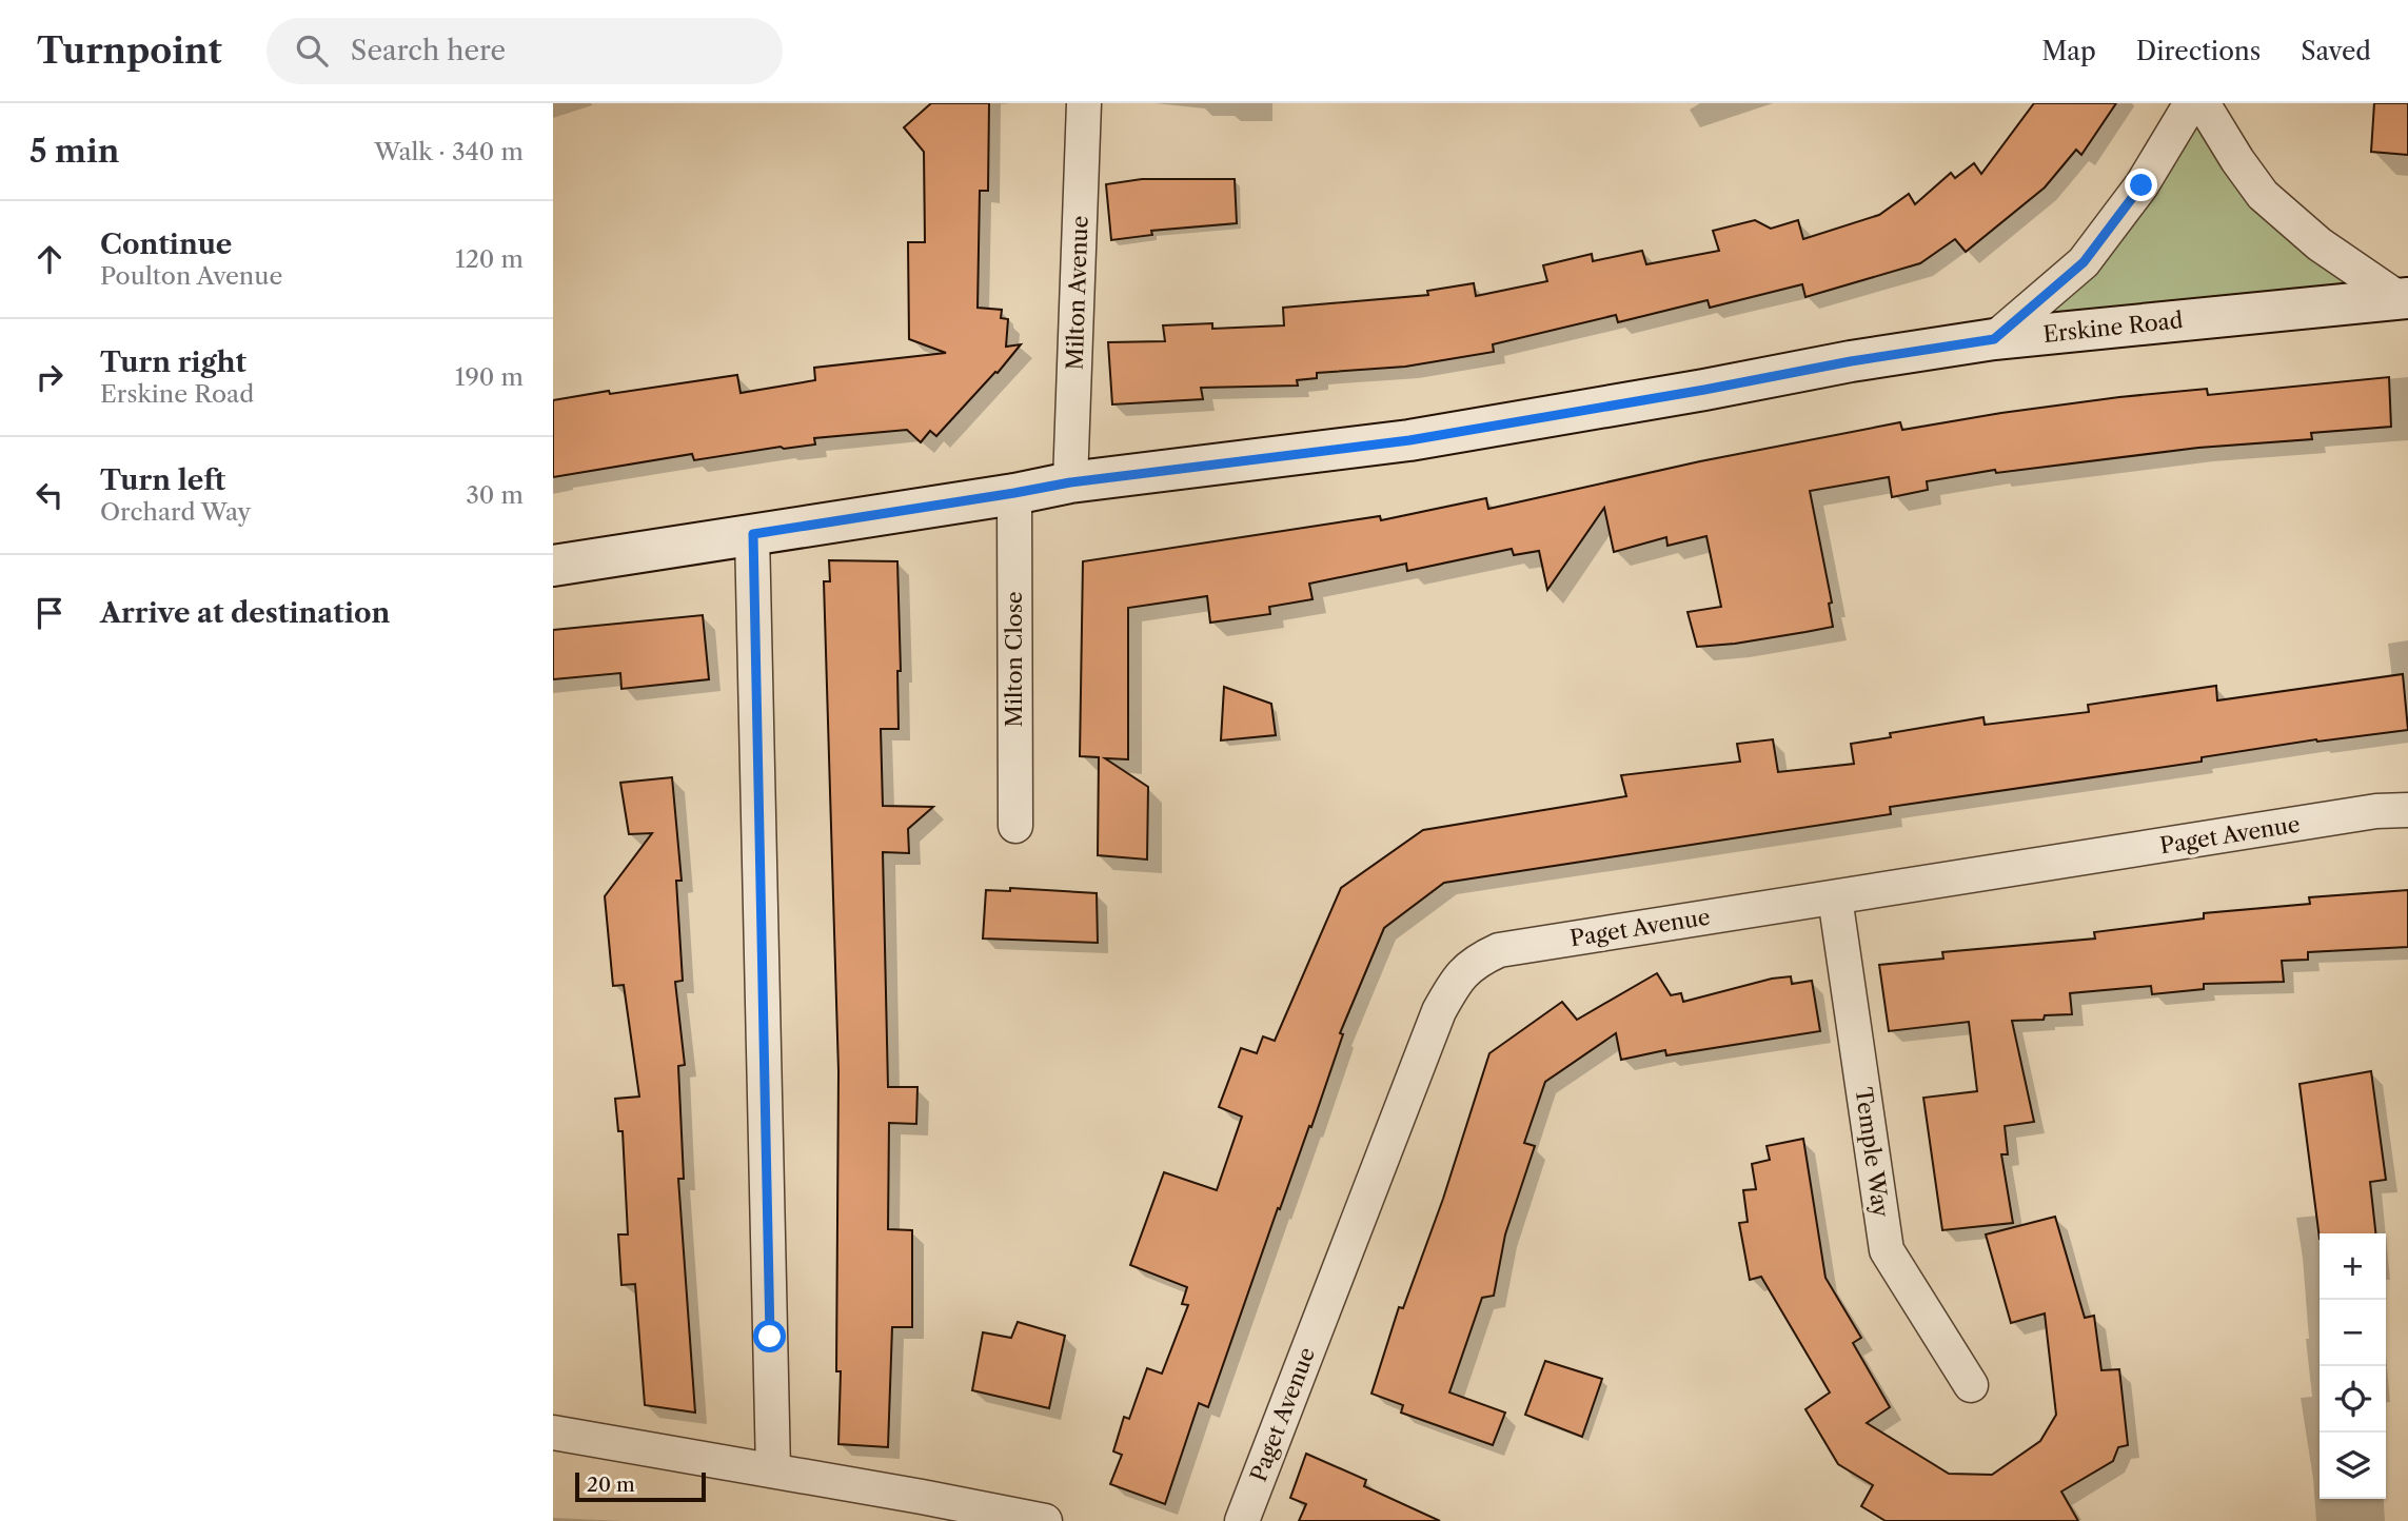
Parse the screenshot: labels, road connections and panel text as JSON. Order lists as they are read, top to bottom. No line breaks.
{"streets":{"street":["Milton Avenue","Erskine Road","Milton Close","Paget Avenue","Temple Way"]},"crossings":[["Milton Avenue","Erskine Road"],["Erskine Road","Milton Close"],["Paget Avenue","Temple Way"]],"scale_bar":"20 m","page":{"header":"Turnpoint","search":"Search here","nav":["Map","Directions","Saved"],"heading":["5 min","Walk · 340 m"],"list":[["Continue","Poulton Avenue","120 m"],["Turn right","Erskine Road","190 m"],["Turn left","Orchard Way","30 m"],"Arrive at destination"],"map_buttons":["+","−"],"scale":"20 m"}}
